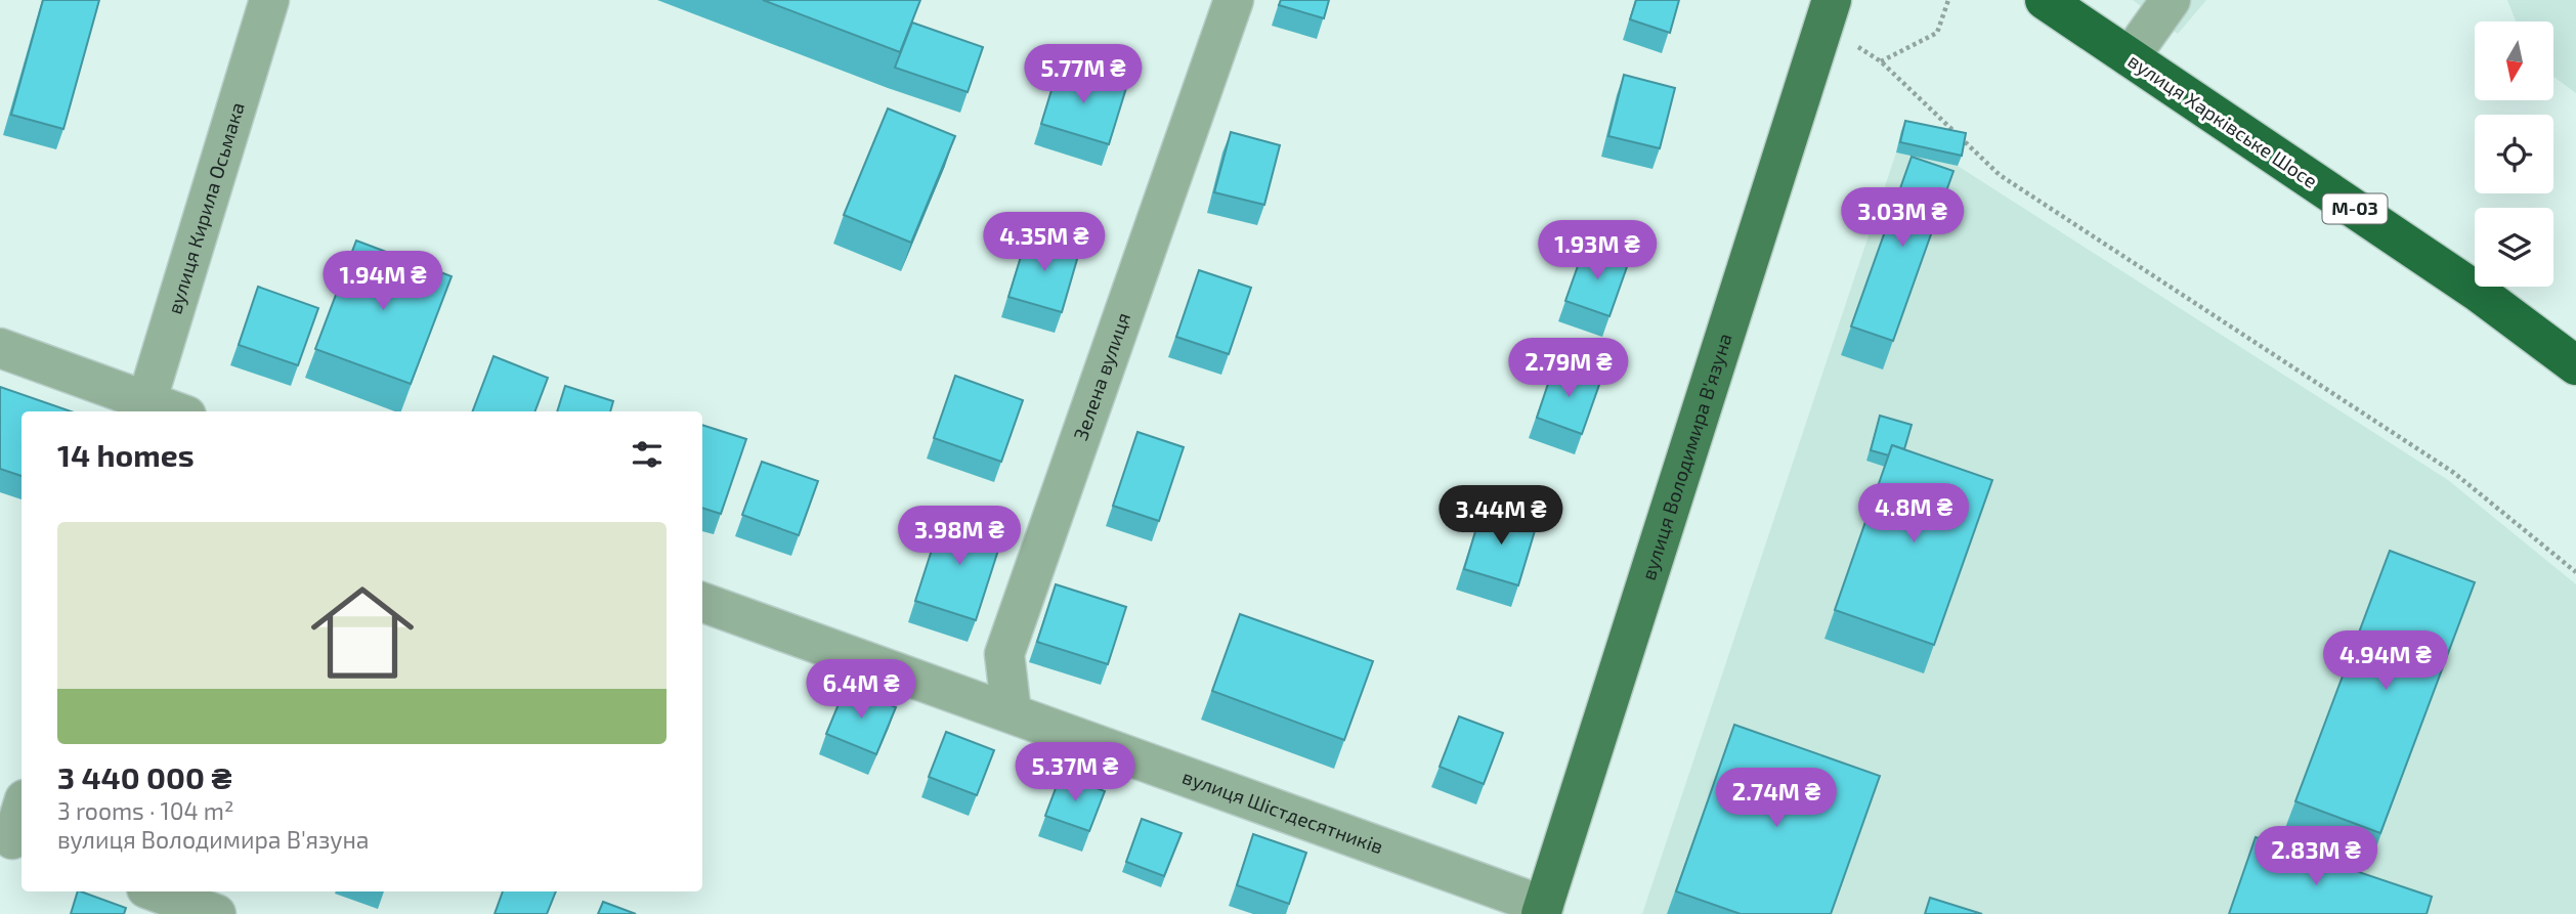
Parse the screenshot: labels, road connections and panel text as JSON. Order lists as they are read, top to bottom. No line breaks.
{"streets":{"highway":["вулиця Харківське Шосе","М-03"],"main road":["вулиця Володимира В'язуна"],"street":["вулиця Кирила Осьмака","Зелена вулиця","вулиця Шістдесятників"]},"crossings":[["Зелена вулиця","вулиця Шістдесятників"],["вулиця Володимира В'язуна","вулиця Шістдесятників"]],"north":"bottom","page":{"price":["5.77M ₴","3.03M ₴","4.35M ₴","1.93M ₴","1.94M ₴","2.79M ₴","4.8M ₴","3.44M ₴","3.98M ₴","4.94M ₴","6.4M ₴","5.37M ₴","2.74M ₴","2.83M ₴"],"heading":"14 homes","list":[{"name":"3 440 000 ₴","note":"3 rooms · 104 m² · вулиця Володимира В'язуна"}]}}
